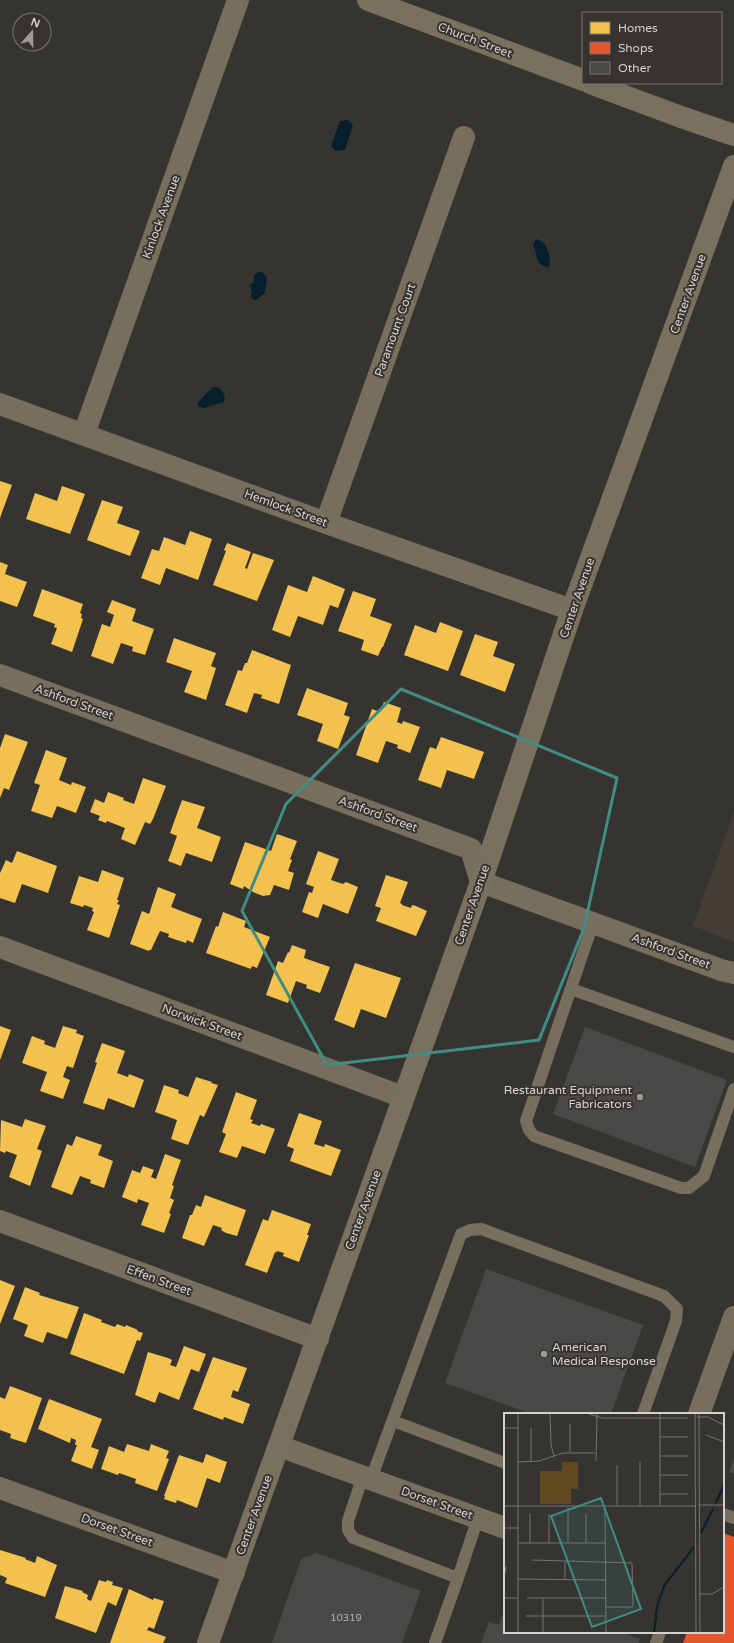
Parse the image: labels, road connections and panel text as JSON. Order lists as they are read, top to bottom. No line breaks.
{"streets":{"street":["Church Street","Kinlock Avenue","Center Avenue","Paramount Court","Hemlock Street","Ashford Street","Norwick Street","Effen Street","Dorset Street"]},"crossings":[["Kinlock Avenue","Hemlock Street"],["Center Avenue","Hemlock Street"],["Center Avenue","Ashford Street"],["Center Avenue","Norwick Street"],["Center Avenue","Effen Street"],["Center Avenue","Dorset Street"],["Paramount Court","Hemlock Street"]],"places":["Restaurant Equipment Fabricators","American Medical Response"],"house_numbers":["10319"],"legend":["Homes","Shops","Other"],"north":"top"}
